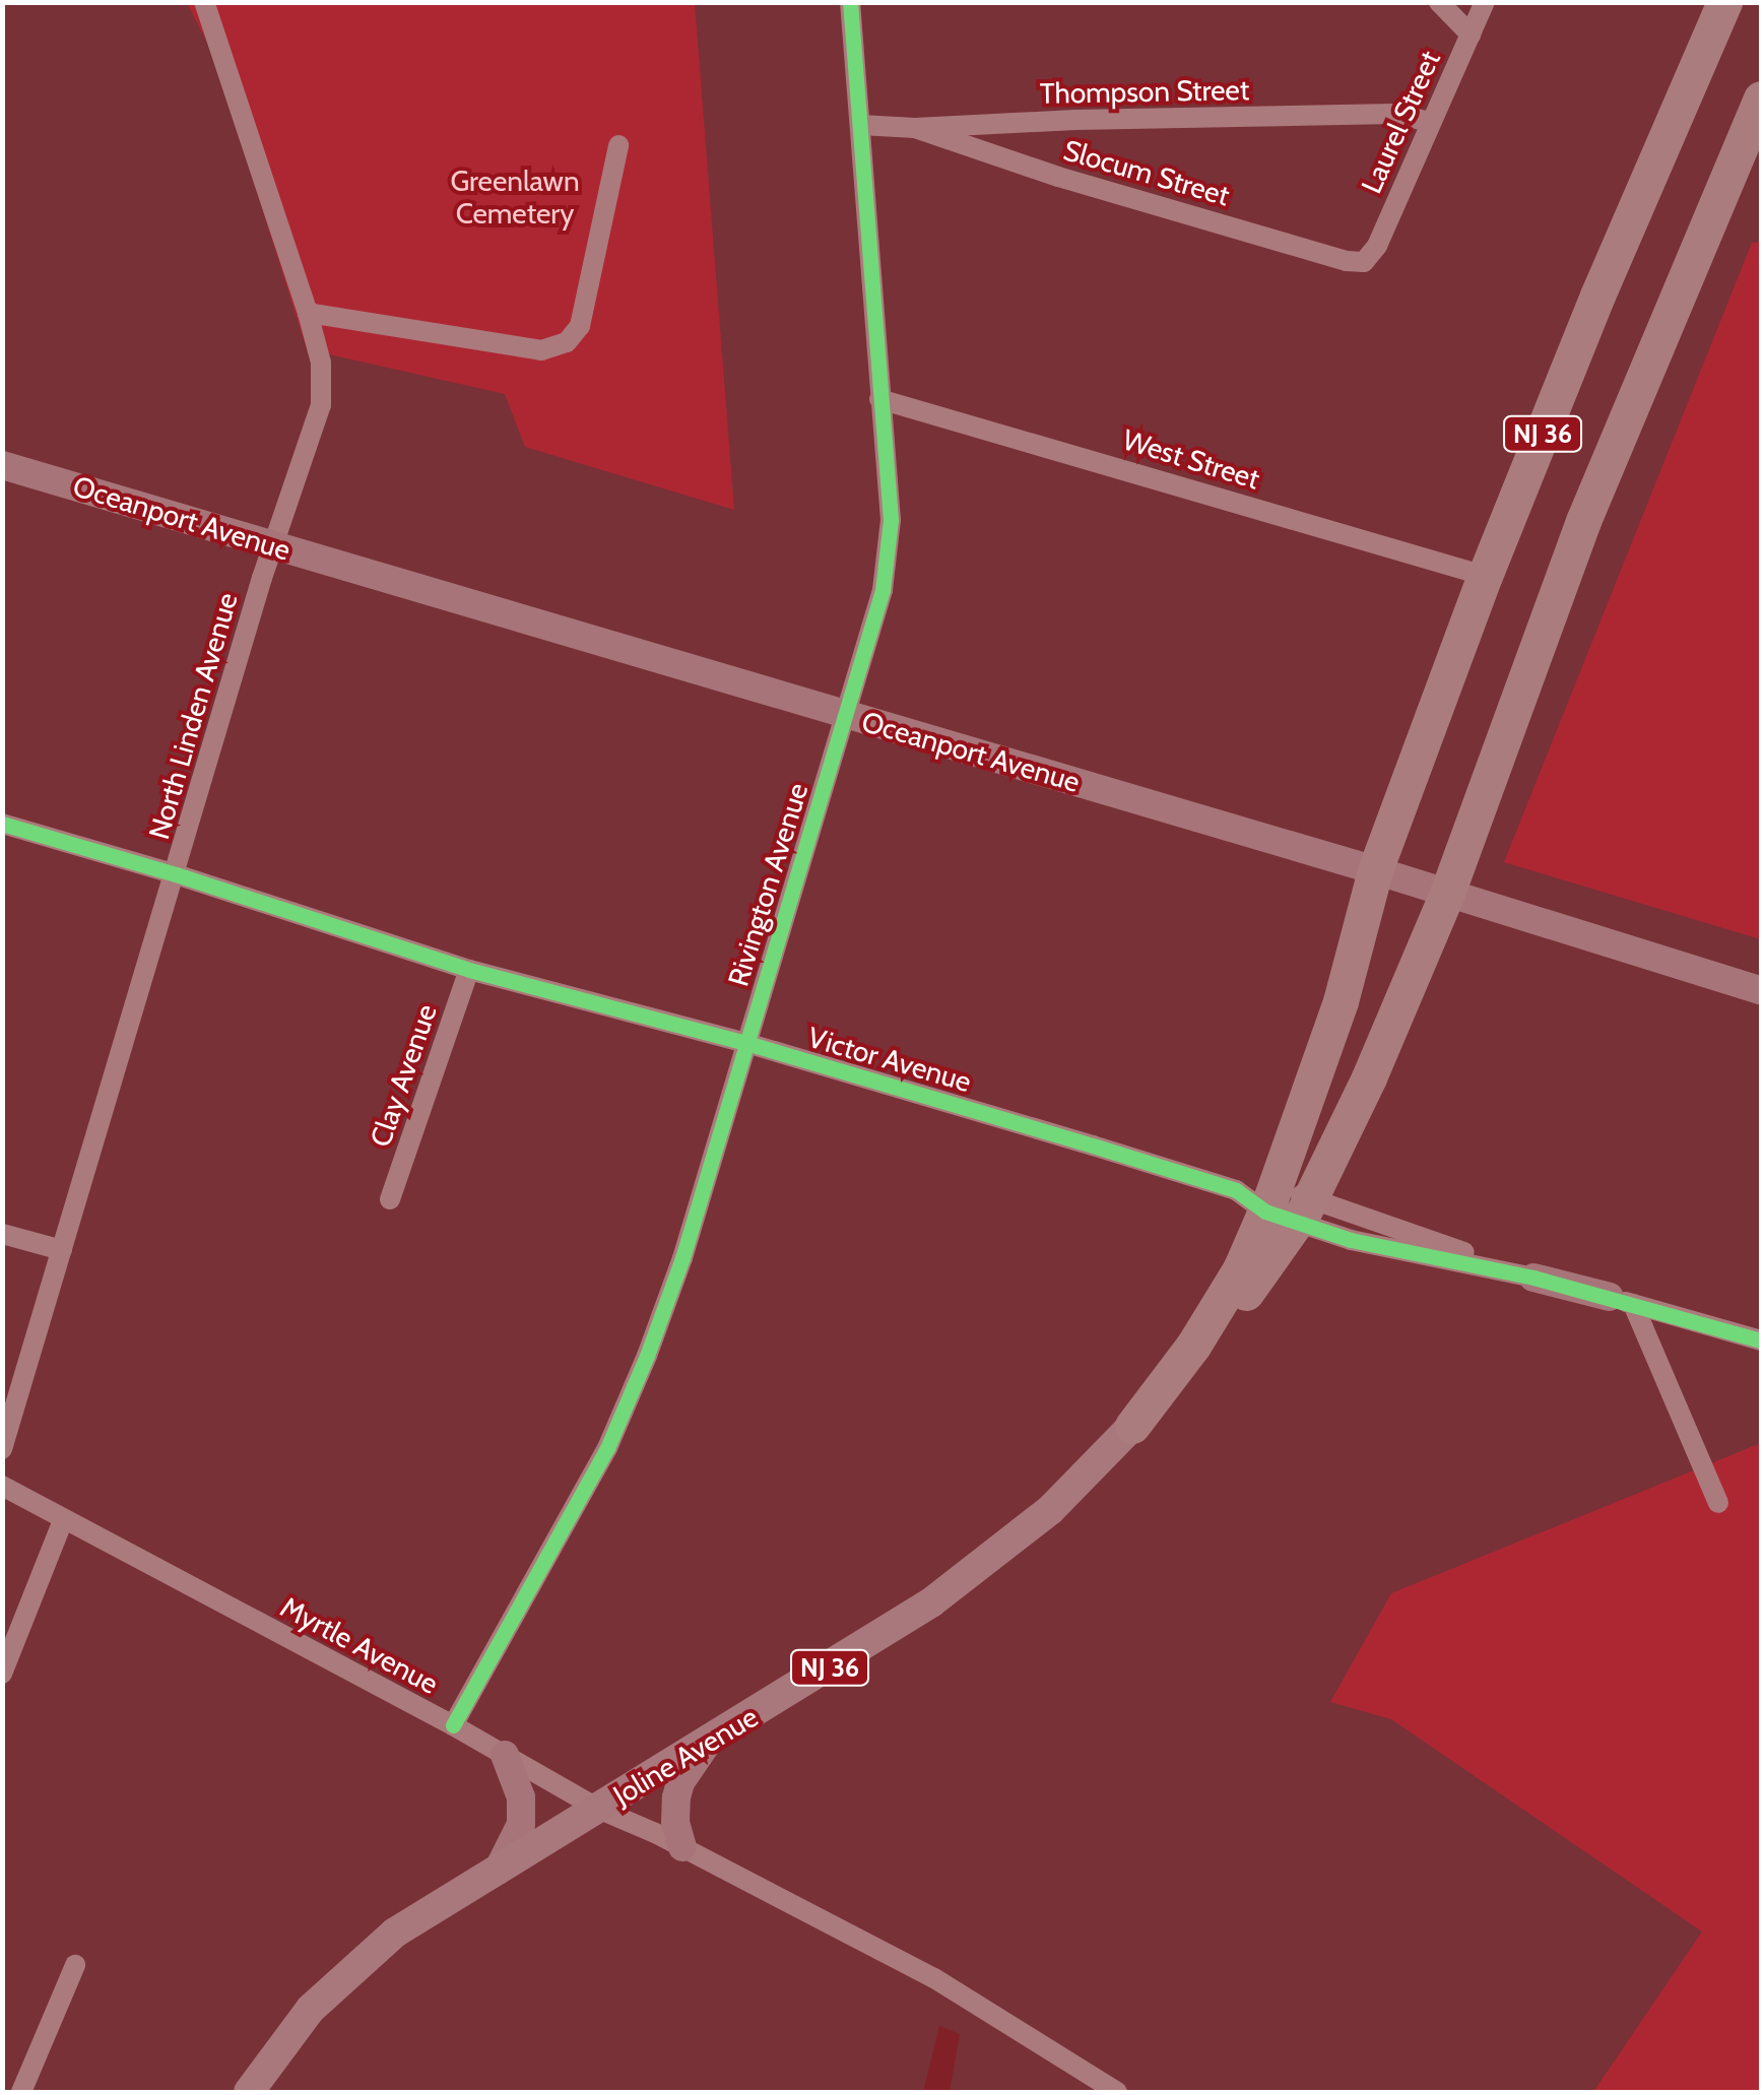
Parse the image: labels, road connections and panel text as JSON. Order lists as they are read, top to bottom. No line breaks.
{"streets":{"highway":["NJ 36"],"main road":["Joline Avenue"],"street":["Thompson Street","Laurel Street","Slocum Street","West Street","Oceanport Avenue","North Linden Avenue","Rivington Avenue","Victor Avenue","Clay Avenue","Myrtle Avenue"]},"crossings":[["Thompson Street","Laurel Street"],["Thompson Street","Slocum Street"],["Thompson Street","Rivington Avenue"],["Laurel Street","Slocum Street"],["NJ 36","West Street"],["NJ 36","Oceanport Avenue"],["NJ 36","Victor Avenue"],["NJ 36","Joline Avenue"],["West Street","Rivington Avenue"],["Oceanport Avenue","North Linden Avenue"],["Oceanport Avenue","Rivington Avenue"],["North Linden Avenue","Victor Avenue"],["Rivington Avenue","Victor Avenue"],["Rivington Avenue","Myrtle Avenue"],["Victor Avenue","Clay Avenue"],["Myrtle Avenue","Joline Avenue"]],"parks":["Greenlawn Cemetery"]}
